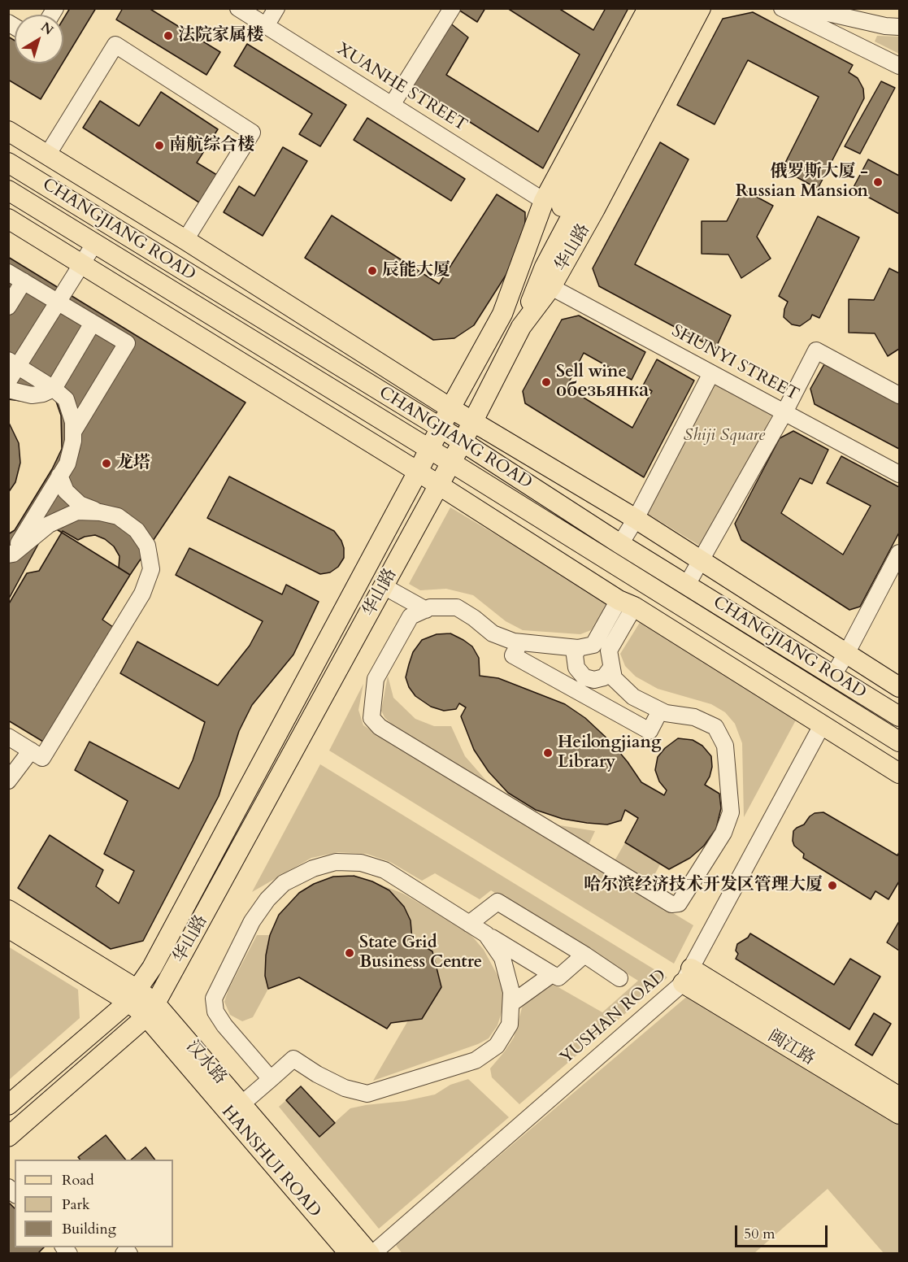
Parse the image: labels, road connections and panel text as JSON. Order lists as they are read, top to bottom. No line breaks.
{"streets":{"main road":["CHANGJIANG ROAD","华山路","闽江路","汉水路","HANSHUI ROAD"],"street":["XUANHE STREET","SHUNYI STREET","YUSHAN ROAD"]},"crossings":[["XUANHE STREET","华山路"],["CHANGJIANG ROAD","华山路"],["华山路","SHUNYI STREET"],["华山路","汉水路"],["华山路","HANSHUI ROAD"],["YUSHAN ROAD","闽江路"],["YUSHAN ROAD","汉水路"],["汉水路","HANSHUI ROAD"]],"parks":["Shiji Square"],"places":["法院家属楼","南航综合楼","俄罗斯大厦 - Russian Mansion","辰能大厦","Sell wine обезьянка","龙塔","Heilongjiang Library","哈尔滨经济技术开发区管理大厦","State Grid Business Centre"],"legend":["Road","Park","Building"],"scale_bar":"50 m","north":"top right"}
